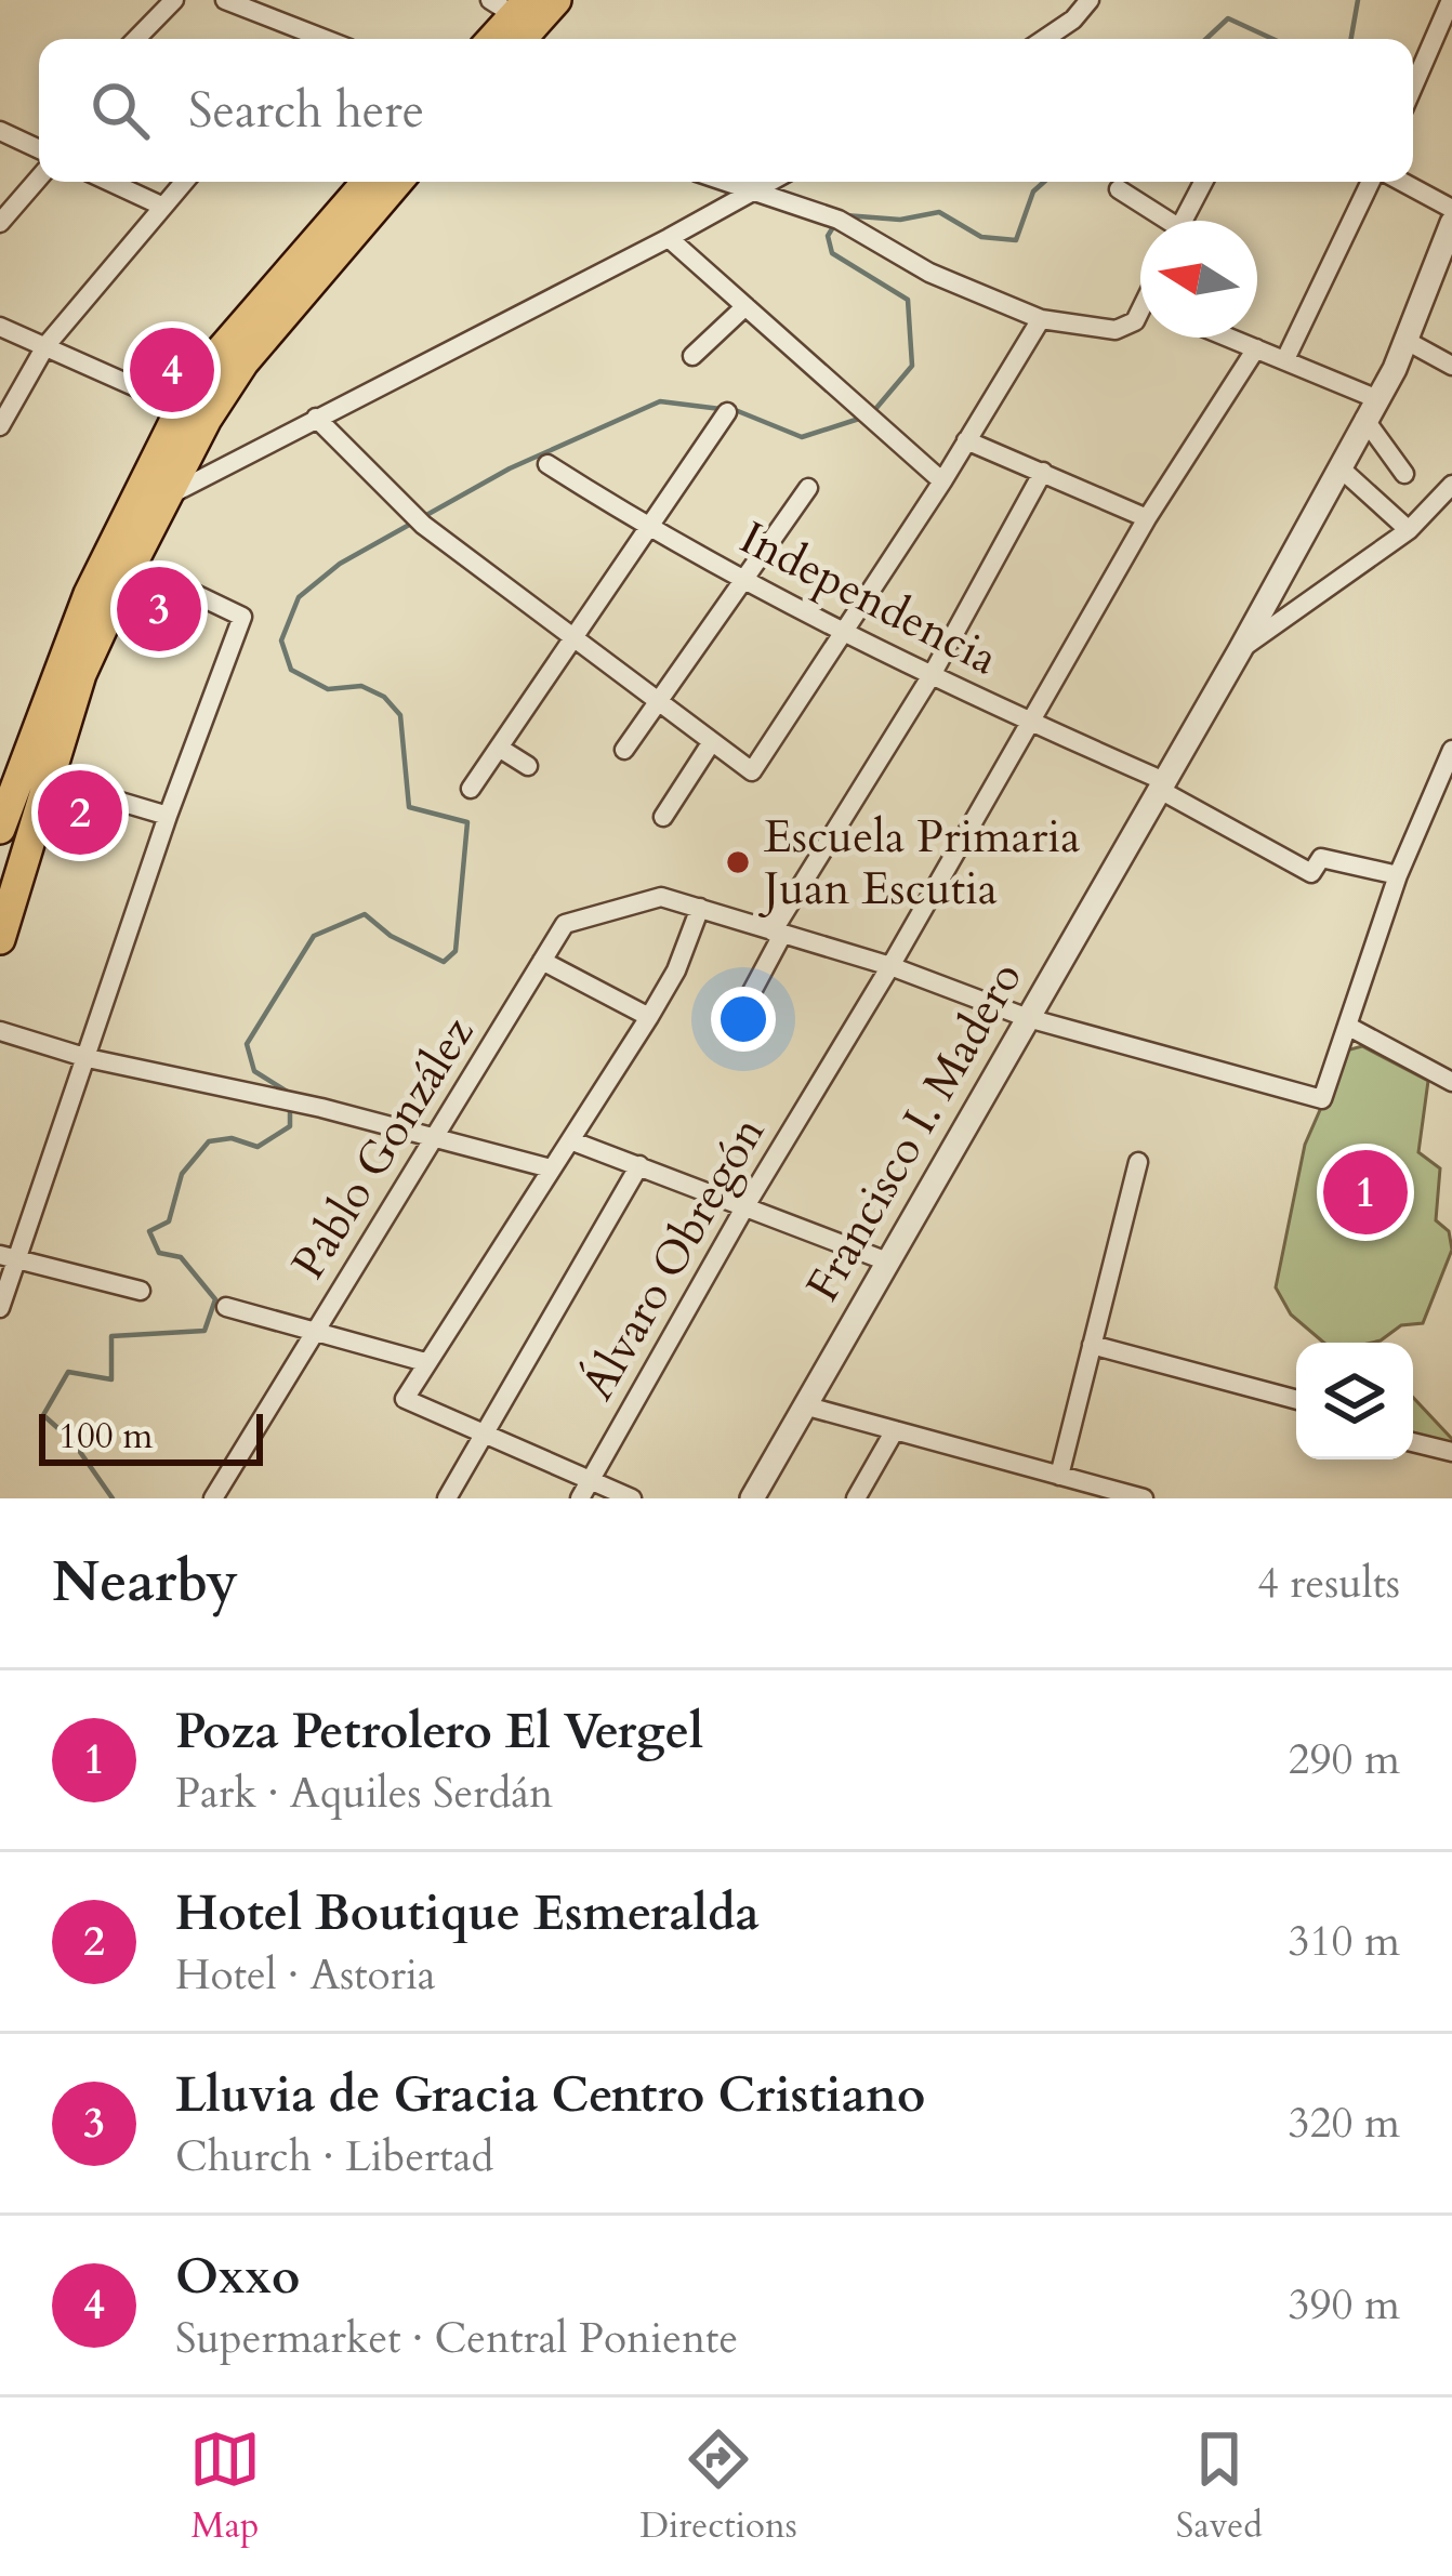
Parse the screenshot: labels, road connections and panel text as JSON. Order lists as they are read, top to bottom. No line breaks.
{"streets":{"street":["Independencia","Francisco I. Madero","Pablo González","Álvaro Obregón"]},"crossings":[["Independencia","Francisco I. Madero"],["Independencia","Álvaro Obregón"]],"places":["Escuela Primaria Juan Escutia"],"scale_bar":"100 m","north":"left","page":{"search":"Search here","pins":["4","3","2","1"],"scale":"100 m","heading":["Nearby","4 results"],"list":[{"mark":"1","name":"Poza Petrolero El Vergel","note":"Park · Aquiles Serdán","value":"290 m"},{"mark":"2","name":"Hotel Boutique Esmeralda","note":"Hotel · Astoria","value":"310 m"},{"mark":"3","name":"Lluvia de Gracia Centro Cristiano","note":"Church · Libertad","value":"320 m"},{"mark":"4","name":"Oxxo","note":"Supermarket · Central Poniente","value":"390 m"}],"nav":["Map","Directions","Saved"]}}
